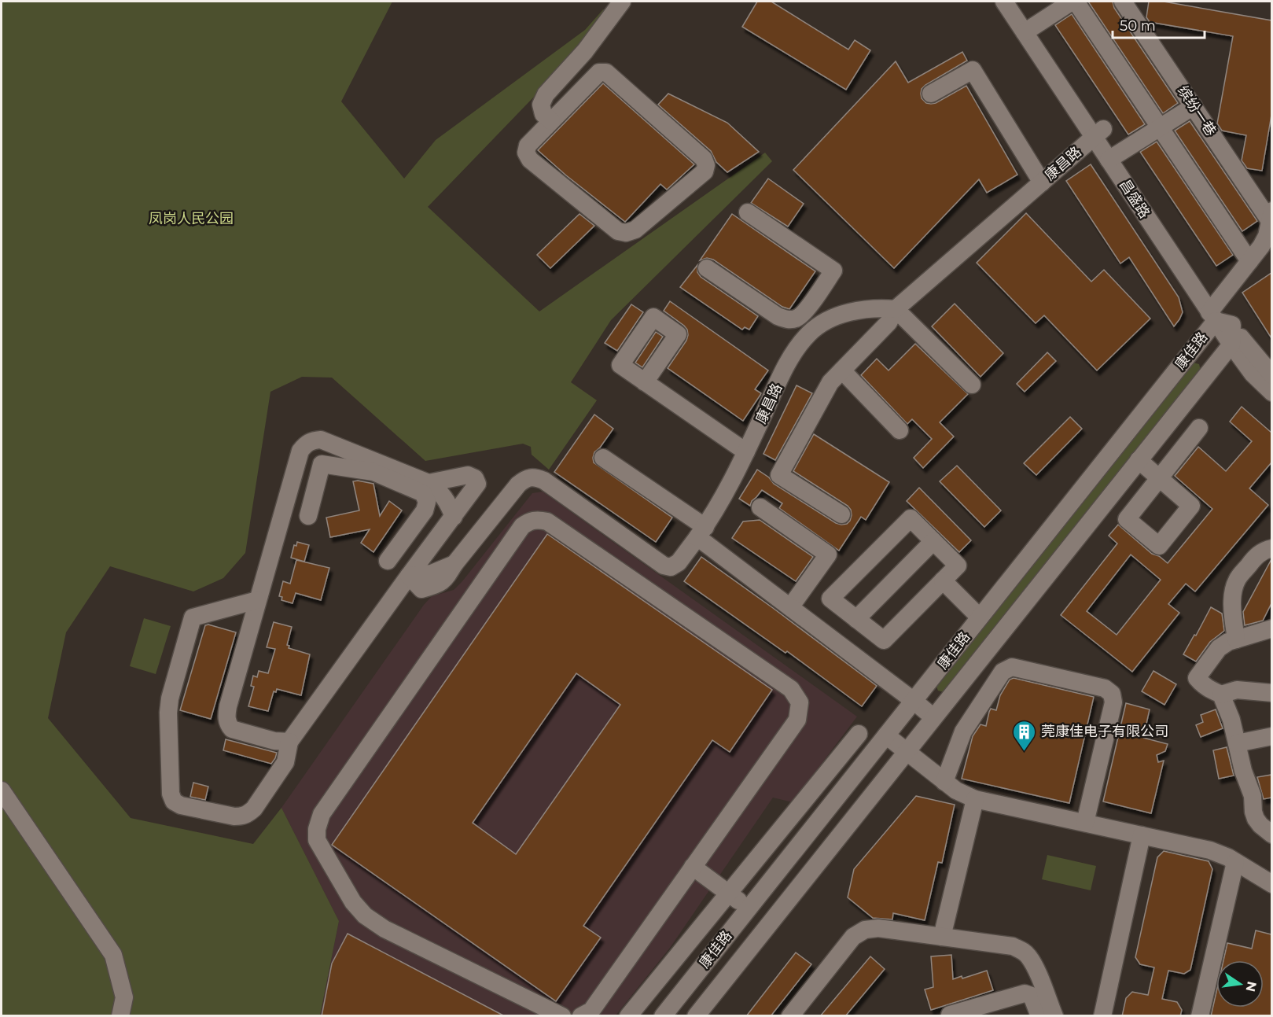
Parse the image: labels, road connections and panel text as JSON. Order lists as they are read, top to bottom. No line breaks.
{"streets":{"street":["缤纷一巷","康昌路","昌盛路","康佳路"]},"crossings":[["康昌路","昌盛路"],["昌盛路","康佳路"]],"parks":["凤岗人民公园"],"places":{"building":["莞康佳电子有限公司"]},"scale_bar":"50 m","north":"right"}
